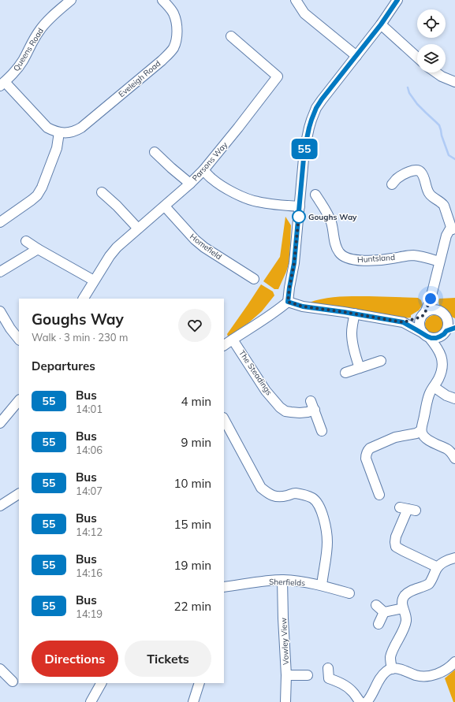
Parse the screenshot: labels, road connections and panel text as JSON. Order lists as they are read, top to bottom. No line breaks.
{"streets":{"street":["Queens Road","Eveleigh Road","Parsons Way","Homefield","Huntsland","The Steadings","Sherfields","Vowley View"]},"crossings":[["Parsons Way","Homefield"],["Sherfields","Vowley View"]],"places":["Goughs Way"],"lines":["bus line 55"],"page":{"on_map":"55","heading":[["Goughs Way","Walk · 3 min · 230 m"],"Departures"],"list":[{"mark":"55","name":"Bus","note":"14:01","value":"4 min"},{"mark":"55","name":"Bus","note":"14:06","value":"9 min"},{"mark":"55","name":"Bus","note":"14:07","value":"10 min"},{"mark":"55","name":"Bus","note":"14:12","value":"15 min"},{"mark":"55","name":"Bus","note":"14:16","value":"19 min"},{"mark":"55","name":"Bus","note":"14:19","value":"22 min"}],"buttons":["Directions","Tickets"]}}
